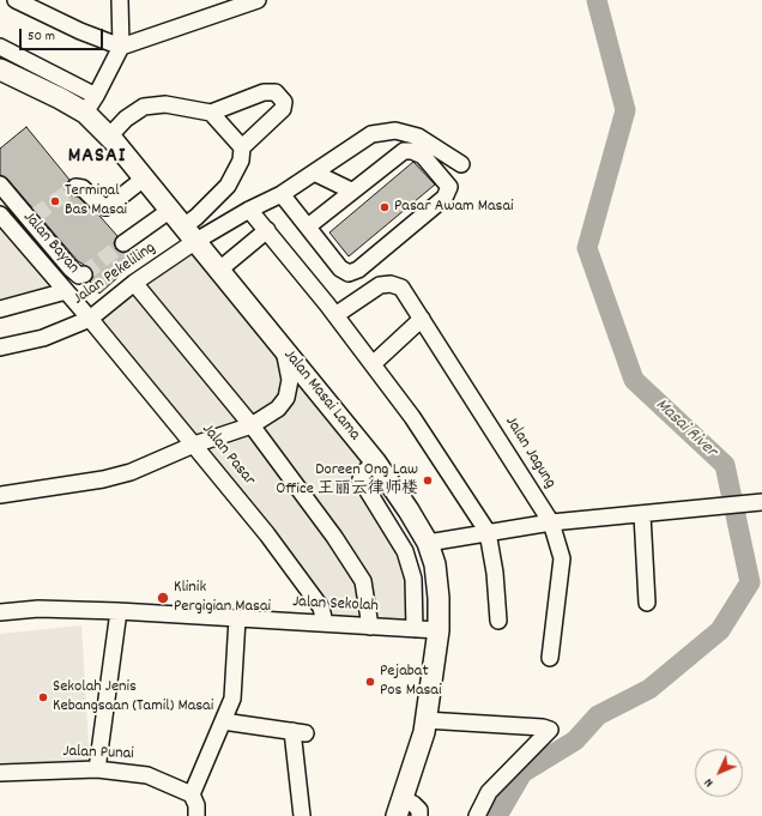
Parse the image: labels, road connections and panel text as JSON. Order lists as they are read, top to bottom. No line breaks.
{"streets":{"main road":["Jalan Masai Lama"],"street":["Jalan Bayan","Jalan Pekeliling","Jalan Jagung","Jalan Pasar","Jalan Sekolah","Jalan Punai"]},"crossings":[["Jalan Bayan","Jalan Pekeliling"],["Jalan Bayan","Jalan Pasar"],["Jalan Pekeliling","Jalan Masai Lama"],["Jalan Pekeliling","Jalan Pasar"],["Jalan Masai Lama","Jalan Sekolah"],["Jalan Pasar","Jalan Sekolah"]],"districts":["MASAI"],"water":["Masai River"],"places":["Terminal Bas Masai","Pasar Awam Masai","Doreen Ong Law Office 王丽云律师楼","Klinik Pergigian Masai","Pejabat Pos Masai","Sekolah Jenis Kebangsaan (Tamil) Masai"],"scale_bar":"50 m","north":"bottom left"}
